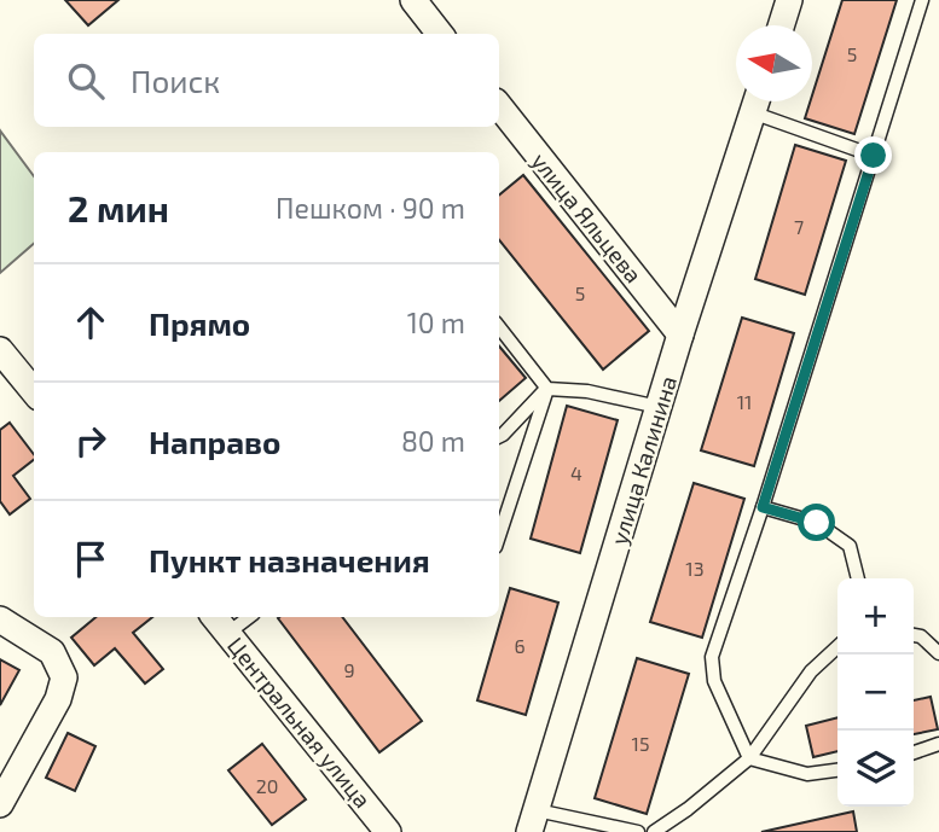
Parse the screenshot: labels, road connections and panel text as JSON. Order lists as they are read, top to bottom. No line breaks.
{"streets":{"street":["улица Яльцева","улица Калинина","Центральная улица"]},"crossings":[["улица Яльцева","улица Калинина"]],"house_numbers":["5","7","5","11","4","13","6","9","15","20"],"north":"left","page":{"search":"Поиск","heading":["2 мин","Пешком · 90 m"],"list":[["Прямо","10 m"],["Направо","80 m"],"Пункт назначения"],"map_buttons":["+","−"]}}
